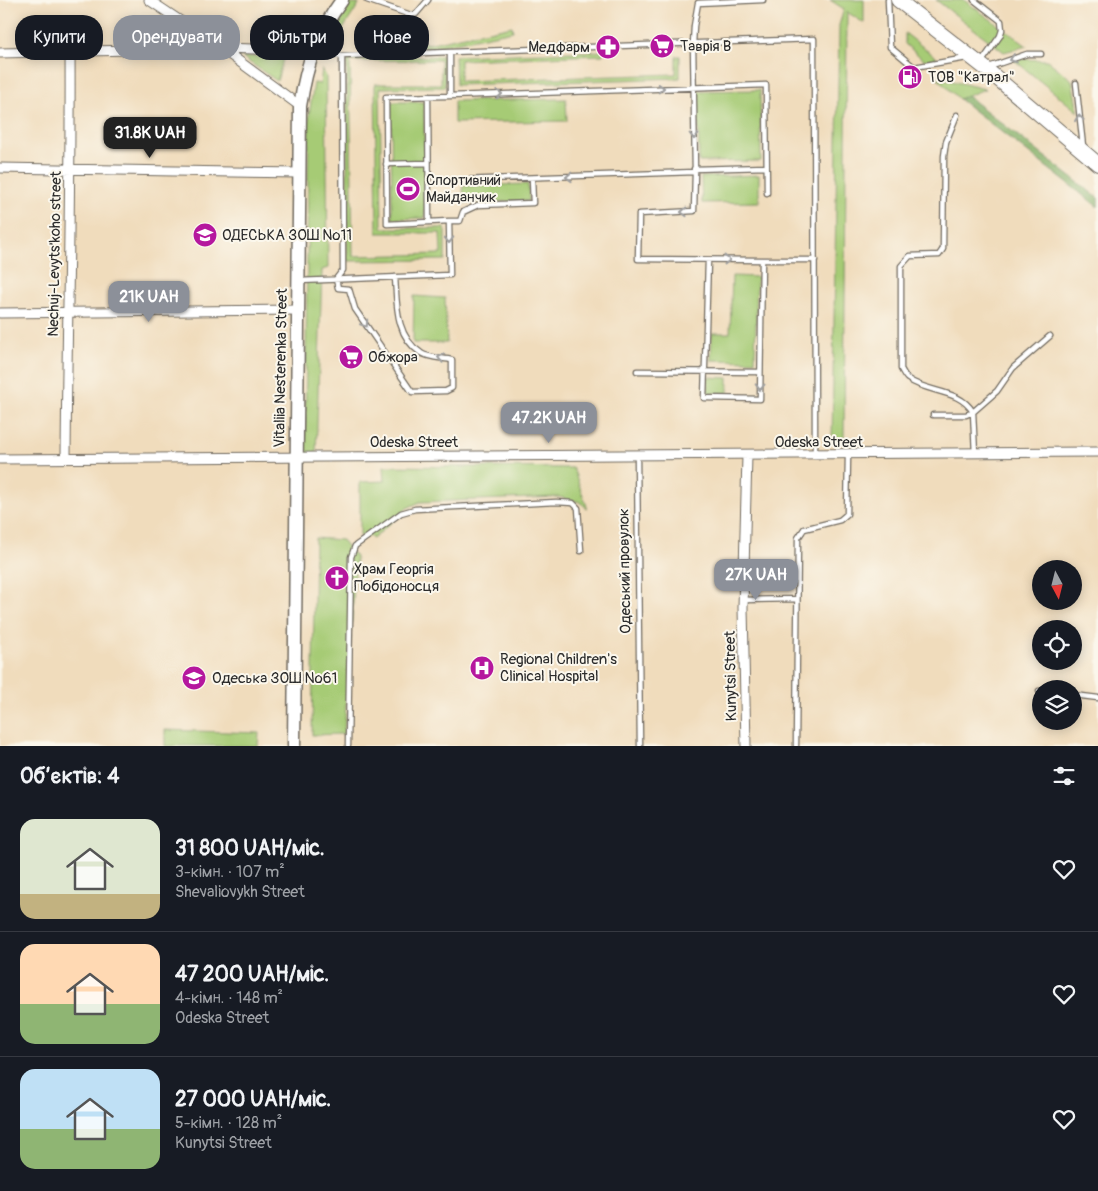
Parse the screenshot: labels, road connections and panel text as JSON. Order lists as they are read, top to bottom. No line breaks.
{"streets":{"main road":["Vitaliia Nesterenka Street"],"street":["Nechuj-Levyts'koho street","Odeska Street","Kunytsi Street"],"lane":["Одеський провулок"]},"crossings":[["Nechuj-Levyts'koho street","Odeska Street"],["Vitaliia Nesterenka Street","Odeska Street"],["Odeska Street","Одеський провулок"],["Odeska Street","Kunytsi Street"]],"places":{"supermarket":["Таврія В","Обжора"],"pharmacy":["Медфарм"],"fuel station":["ТОВ \"Катрал\""],"sports":["Спортивний Майданчик"],"school or university":["ОДЕСЬКА ЗОШ №11","Одеська ЗОШ №61"],"church":["Храм Георгія Побідоносця"],"hospital":["Regional Children's Clinical Hospital"]},"north":"bottom","page":{"chip":["Купити","Орендувати","Фільтри","Нове"],"price":["31.8K UAH","21K UAH","47.2K UAH","27K UAH"],"heading":"Об’єктів: 4","list":[{"name":"31 800 UAH/міс.","note":"3-кімн. · 107 m² · Shevaliovykh Street"},{"name":"47 200 UAH/міс.","note":"4-кімн. · 148 m² · Odeska Street"},{"name":"27 000 UAH/міс.","note":"5-кімн. · 128 m² · Kunytsi Street"}]}}
